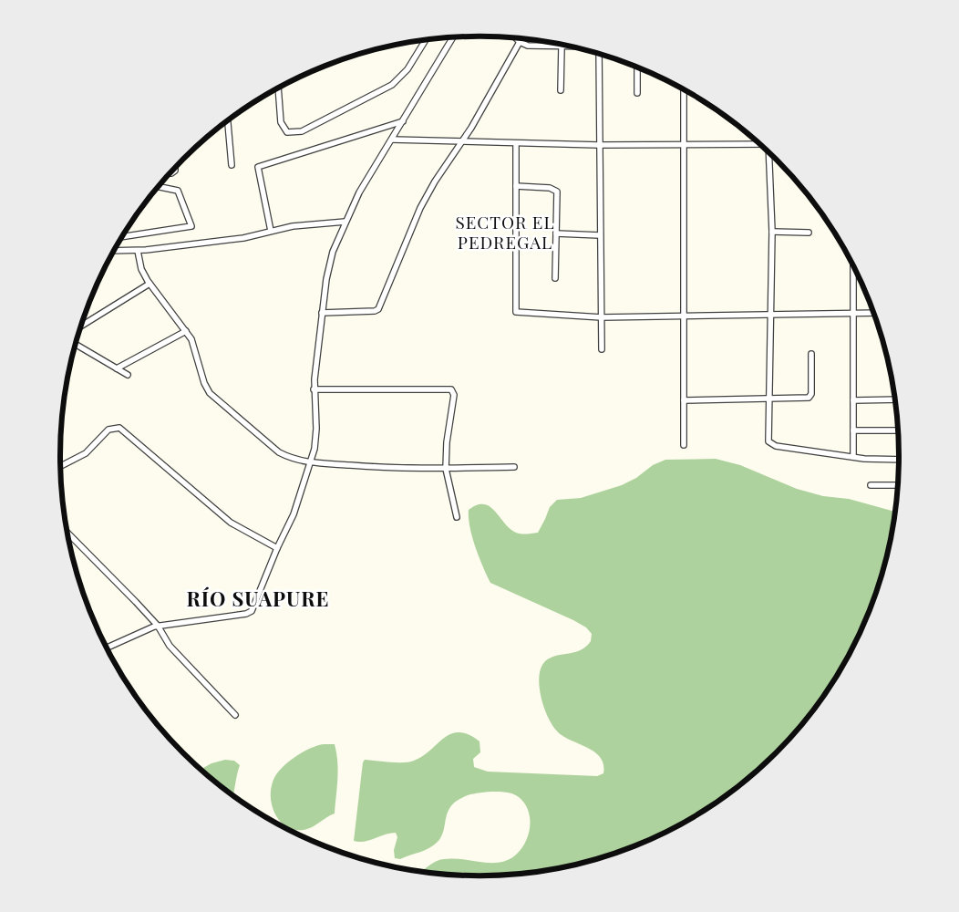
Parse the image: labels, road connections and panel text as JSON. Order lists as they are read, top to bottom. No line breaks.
{"districts":["SECTOR EL PEDREGAL","RÍO SUAPURE"]}
